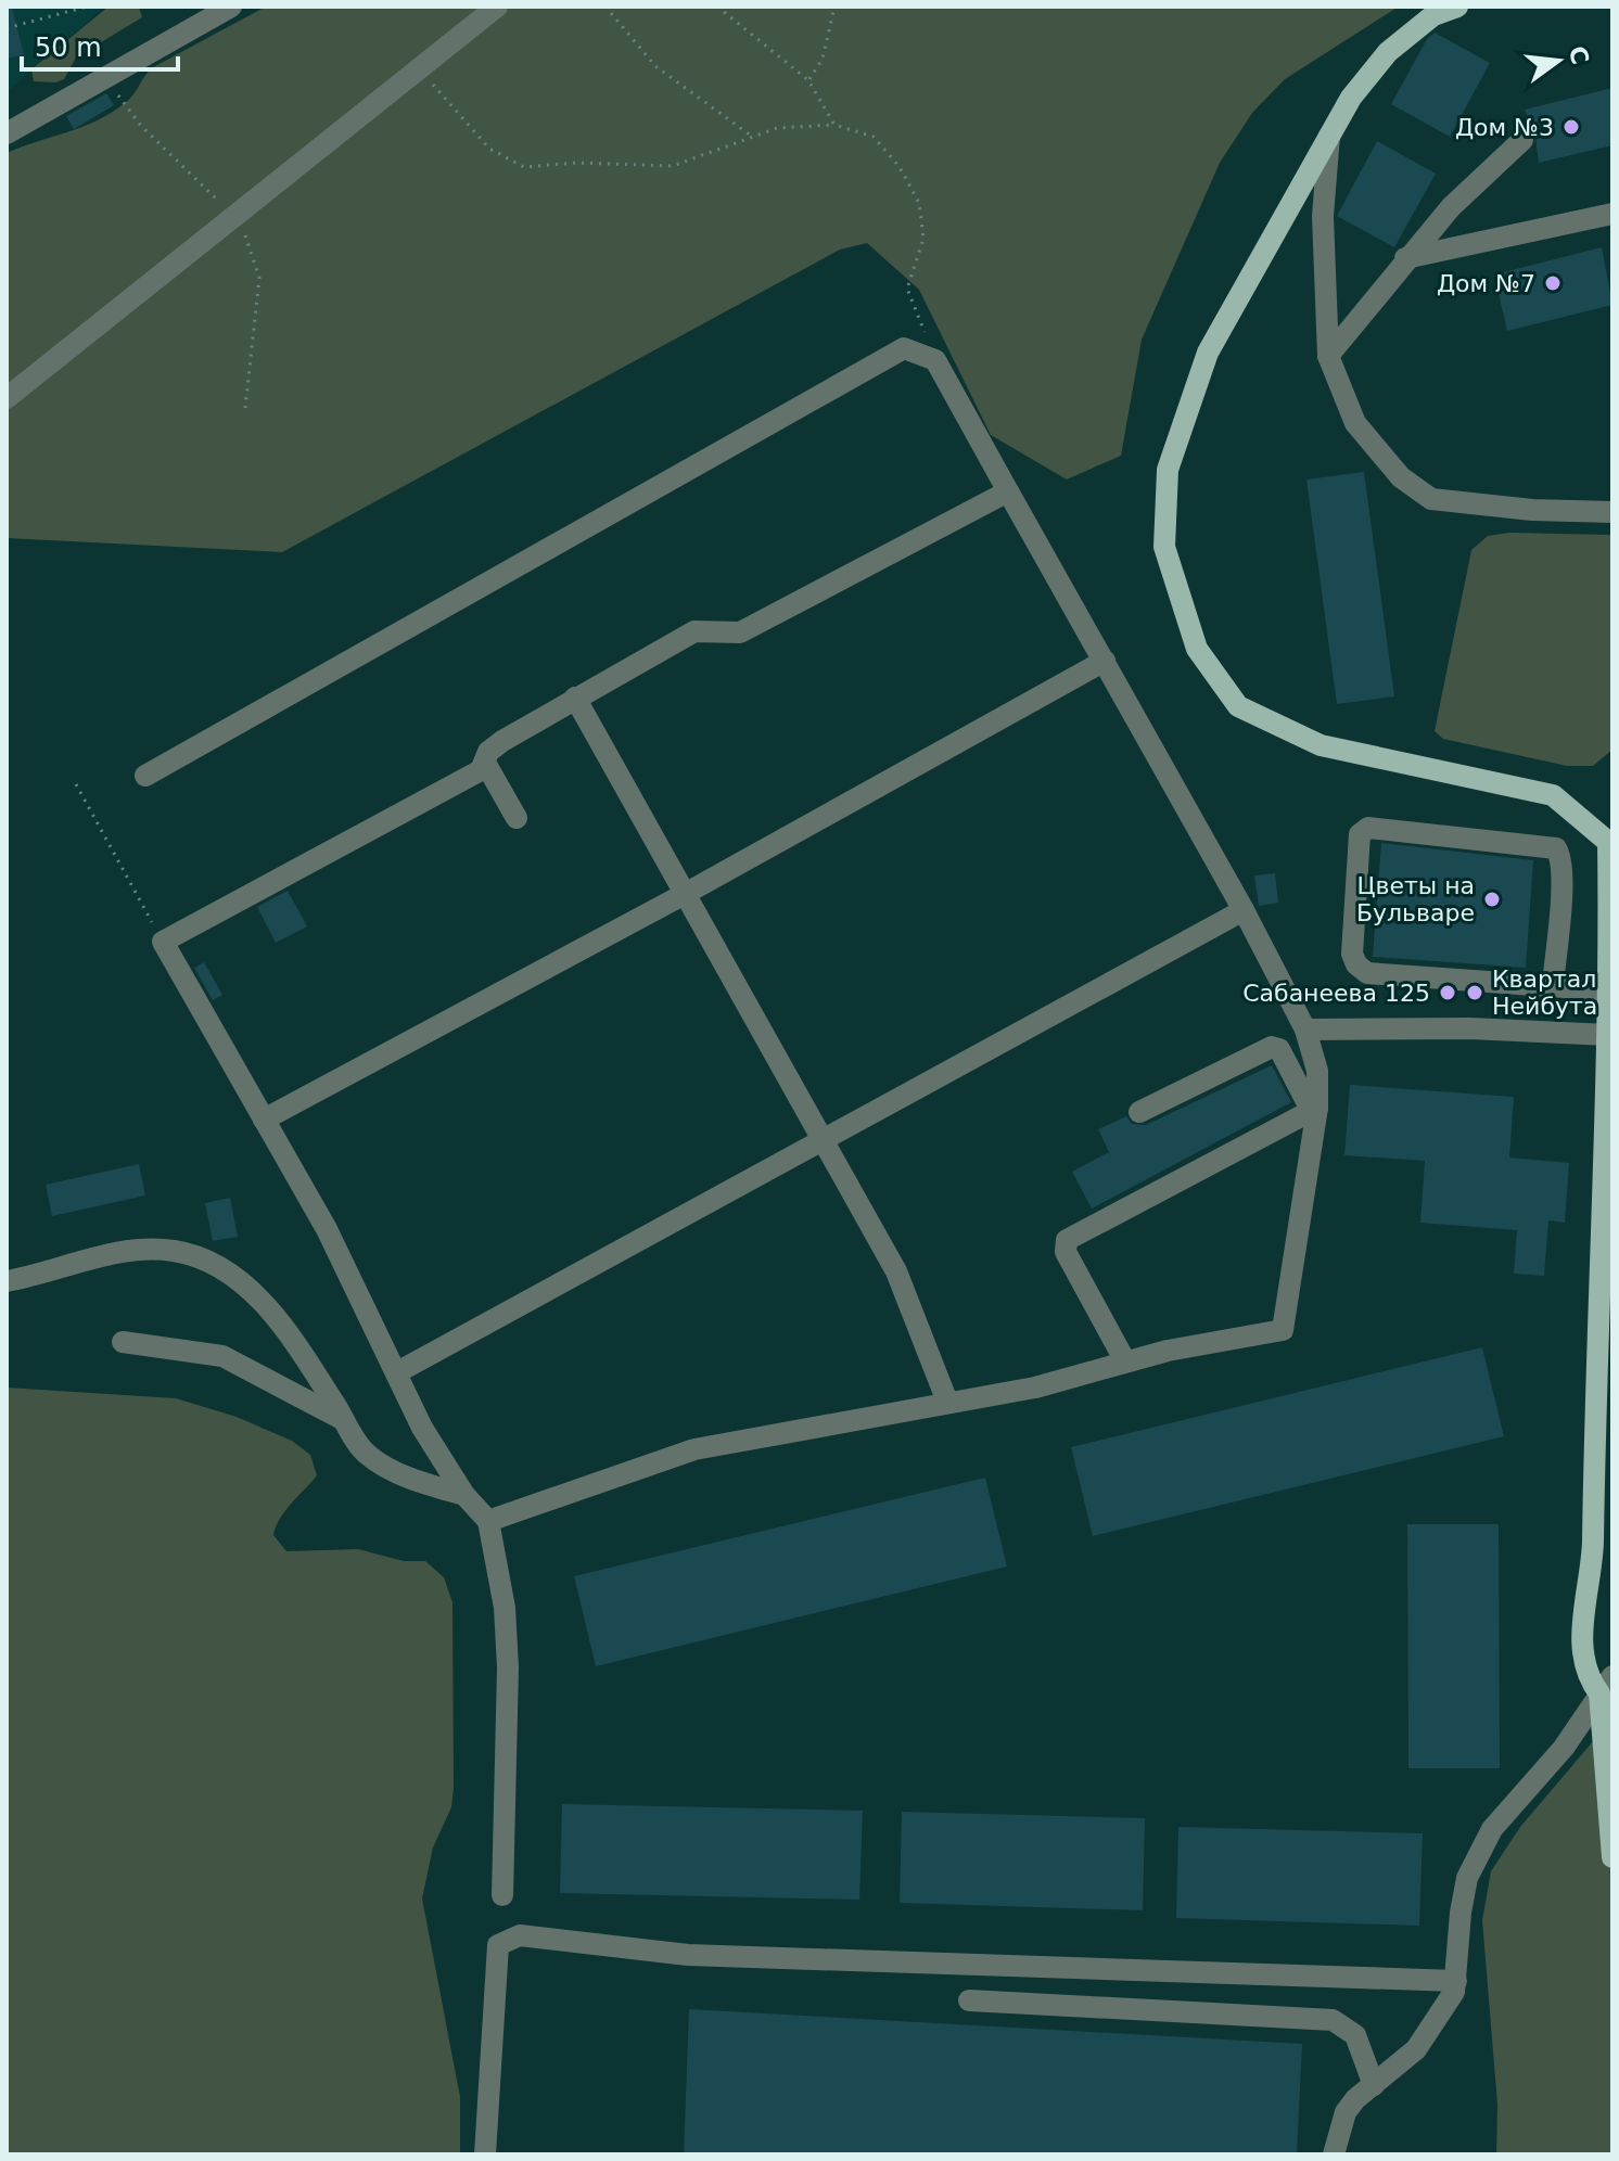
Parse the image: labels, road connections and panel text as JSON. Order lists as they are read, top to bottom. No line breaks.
{"places":["Дом №3","Дом №7","Цветы на Бульваре","Сабанеева 125","Квартал Нейбута"],"scale_bar":"50 m","north":"right"}
